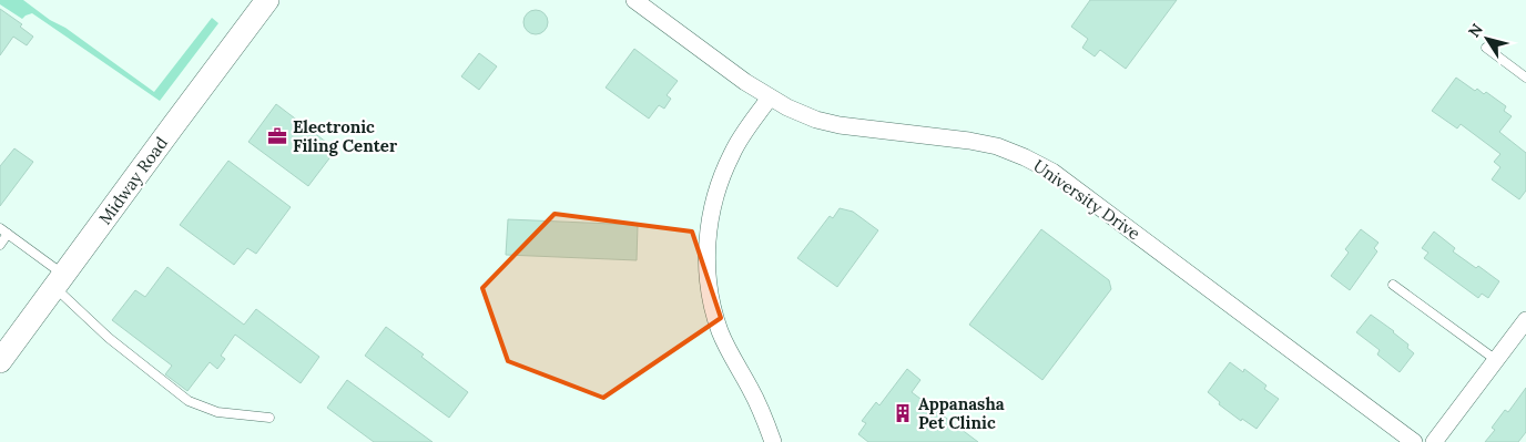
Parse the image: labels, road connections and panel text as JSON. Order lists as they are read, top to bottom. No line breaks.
{"streets":{"main road":["Midway Road"],"street":["University Drive"]},"places":{"office":["Electronic Filing Center"],"building":["Appanasha Pet Clinic"]},"north":"top left"}
